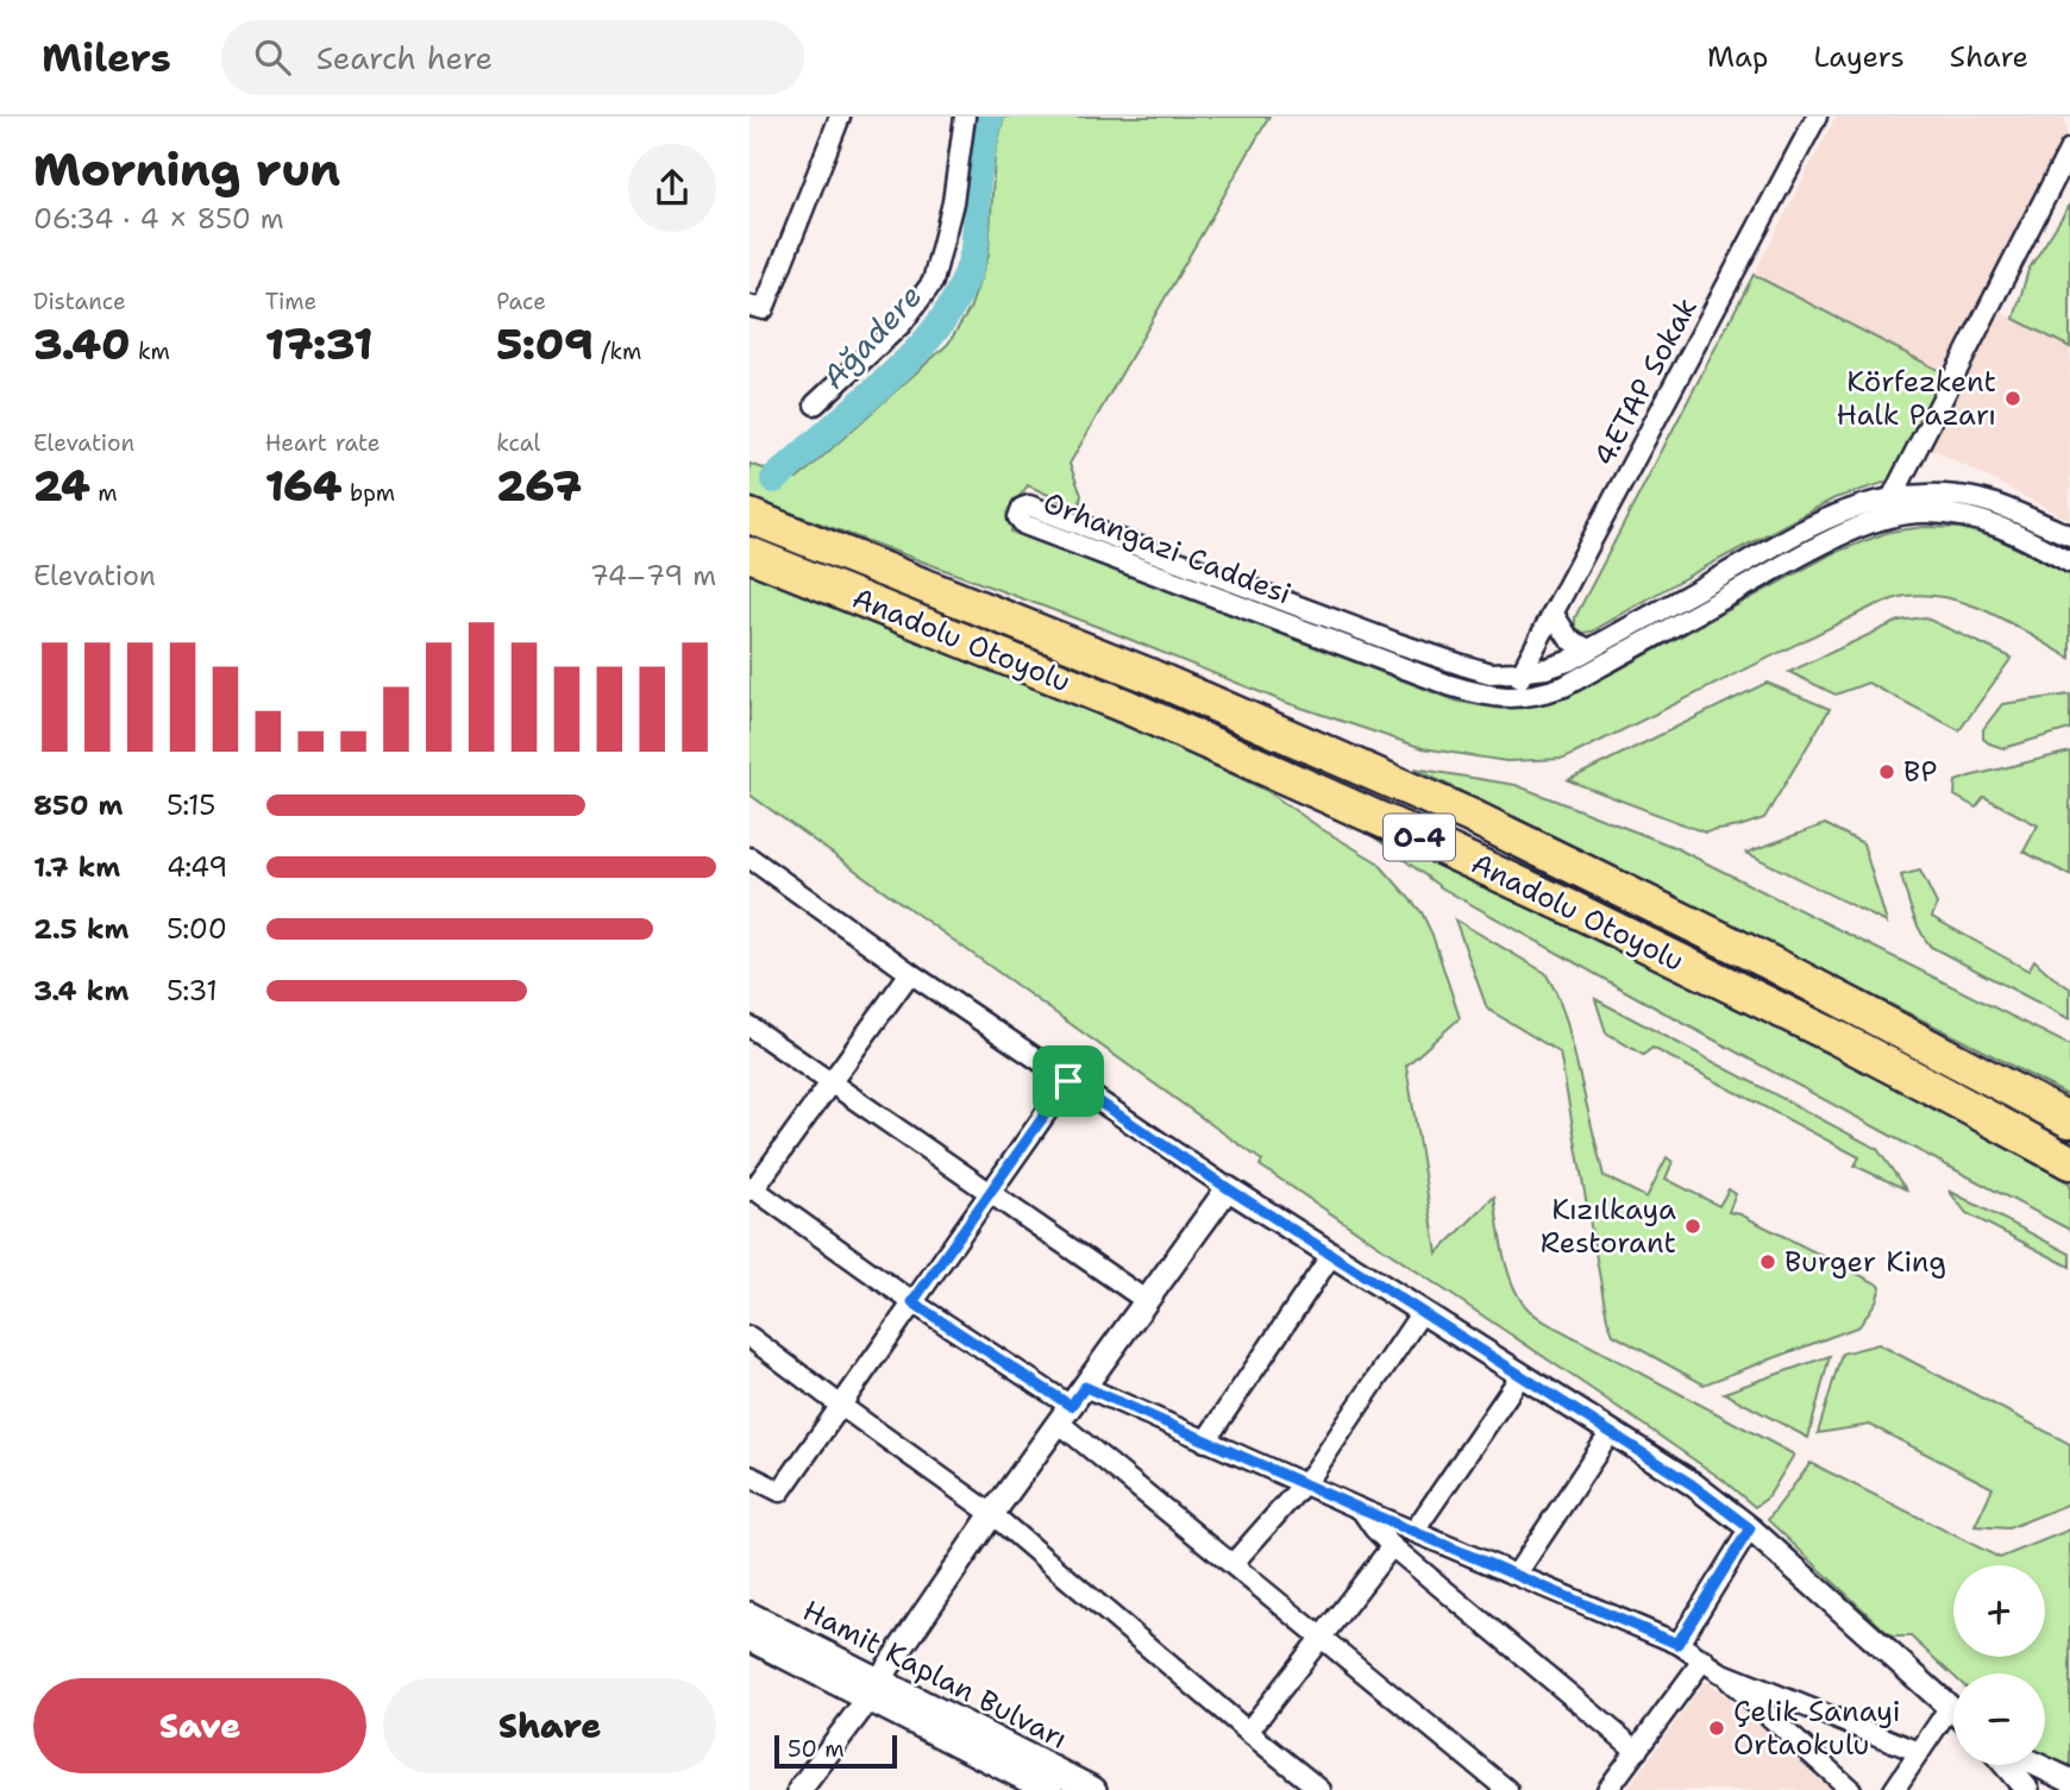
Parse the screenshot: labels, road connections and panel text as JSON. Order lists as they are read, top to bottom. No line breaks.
{"streets":{"highway":["Anadolu Otoyolu","O-4"],"main road":["Hamit Kaplan Bulvarı"],"street":["4.ETAP Sokak","Orhangazi Caddesi"]},"crossings":[["4.ETAP Sokak","Orhangazi Caddesi"]],"water":["Ağadere"],"places":["Körfezkent Halk Pazarı","BP","Kızılkaya Restorant","Burger King","Çelik Sanayi Ortaokulu"],"scale_bar":"50 m","page":{"header":"Milers","search":"Search here","nav":["Map","Layers","Share"],"heading":["Morning run","06:34 · 4 × 850 m"],"stats":[["Distance","3.40 km"],["Time","17:31"],["Pace","5:09 /km"],["Elevation","24 m"],["Heart rate","164 bpm"],["kcal","267"]],"chart":["Elevation","74–79 m"],"list":[{"name":"850 m","note":"5:15"},{"name":"1.7 km","note":"4:49"},{"name":"2.5 km","note":"5:00"},{"name":"3.4 km","note":"5:31"}],"map_buttons":["+","−"],"buttons":["Save","Share"],"scale":"50 m"}}
